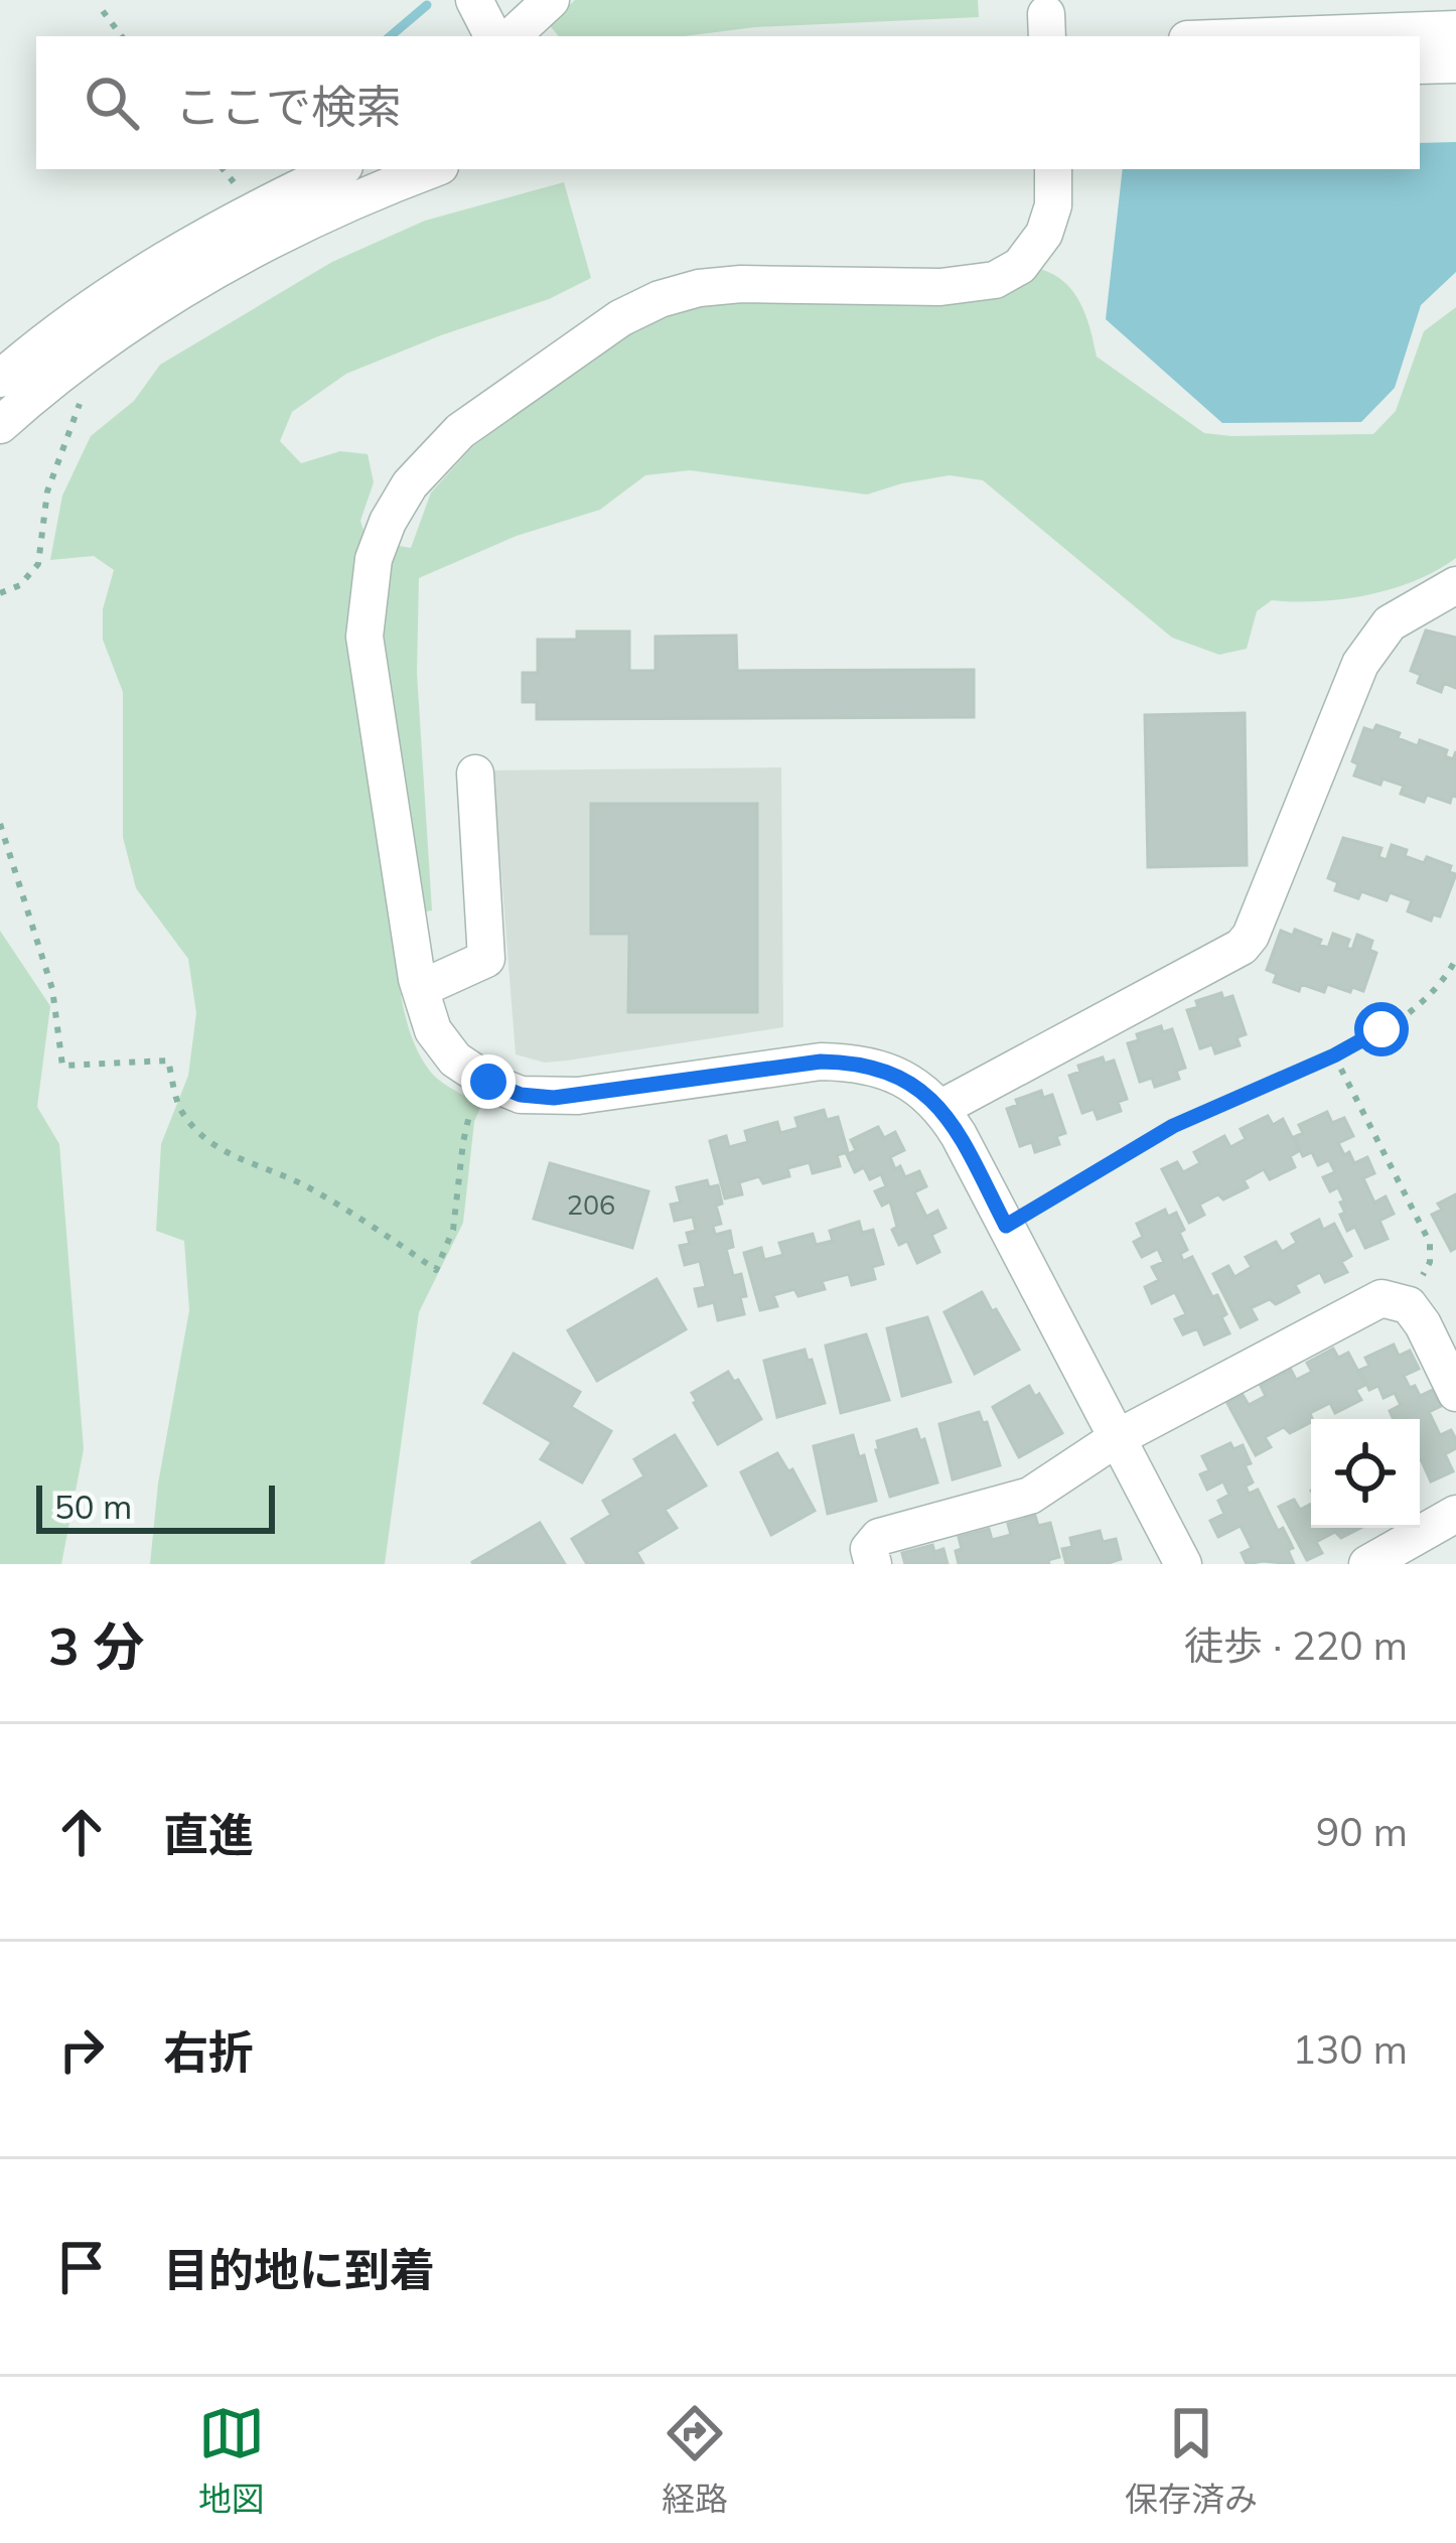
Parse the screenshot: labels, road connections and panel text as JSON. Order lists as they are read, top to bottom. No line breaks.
{"house_numbers":["206"],"scale_bar":"50 m","page":{"search":"ここで検索","scale":"50 m","heading":["3 分","徒歩 · 220 m"],"list":[["直進","90 m"],["右折","130 m"],"目的地に到着"],"nav":["地図","経路","保存済み"]}}
